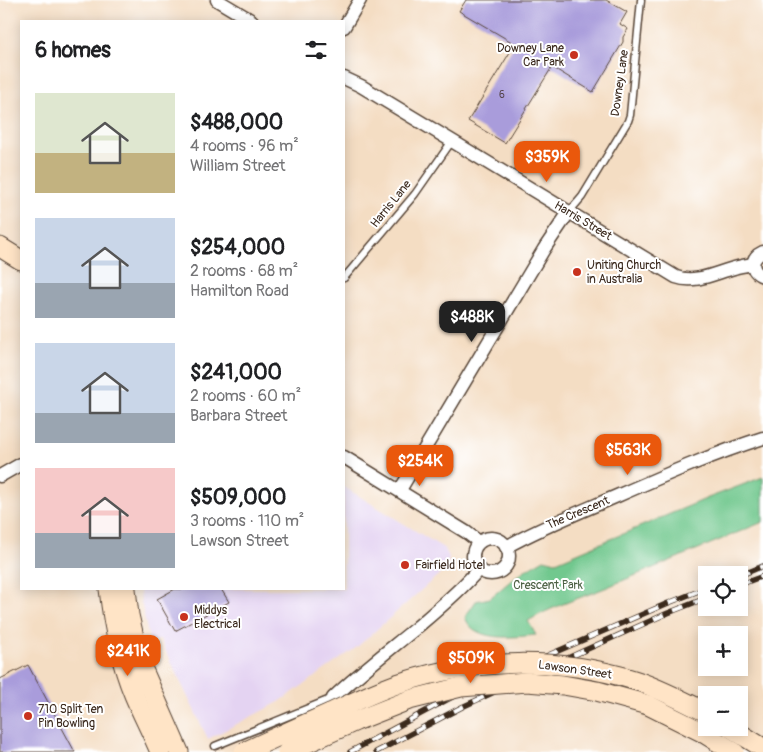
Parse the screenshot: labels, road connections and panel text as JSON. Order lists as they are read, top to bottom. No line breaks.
{"streets":{"main road":["Lawson Street"],"street":["Harris Street","The Crescent"],"lane":["Downey Lane","Harris Lane"]},"crossings":[["Downey Lane","Harris Street"],["Harris Lane","Harris Street"]],"parks":["Crescent Park"],"places":["Downey Lane Car Park","Uniting Church in Australia","Fairfield Hotel","Middys Electrical","710 Split Ten Pin Bowling"],"house_numbers":["6"],"page":{"heading":"6 homes","list":[{"name":"$488,000","note":"4 rooms · 96 m² · William Street"},{"name":"$254,000","note":"2 rooms · 68 m² · Hamilton Road"},{"name":"$241,000","note":"2 rooms · 60 m² · Barbara Street"},{"name":"$509,000","note":"3 rooms · 110 m² · Lawson Street"}],"price":["$359K","$488K","$563K","$254K","$241K","$509K"],"map_buttons":["+","−"]}}
